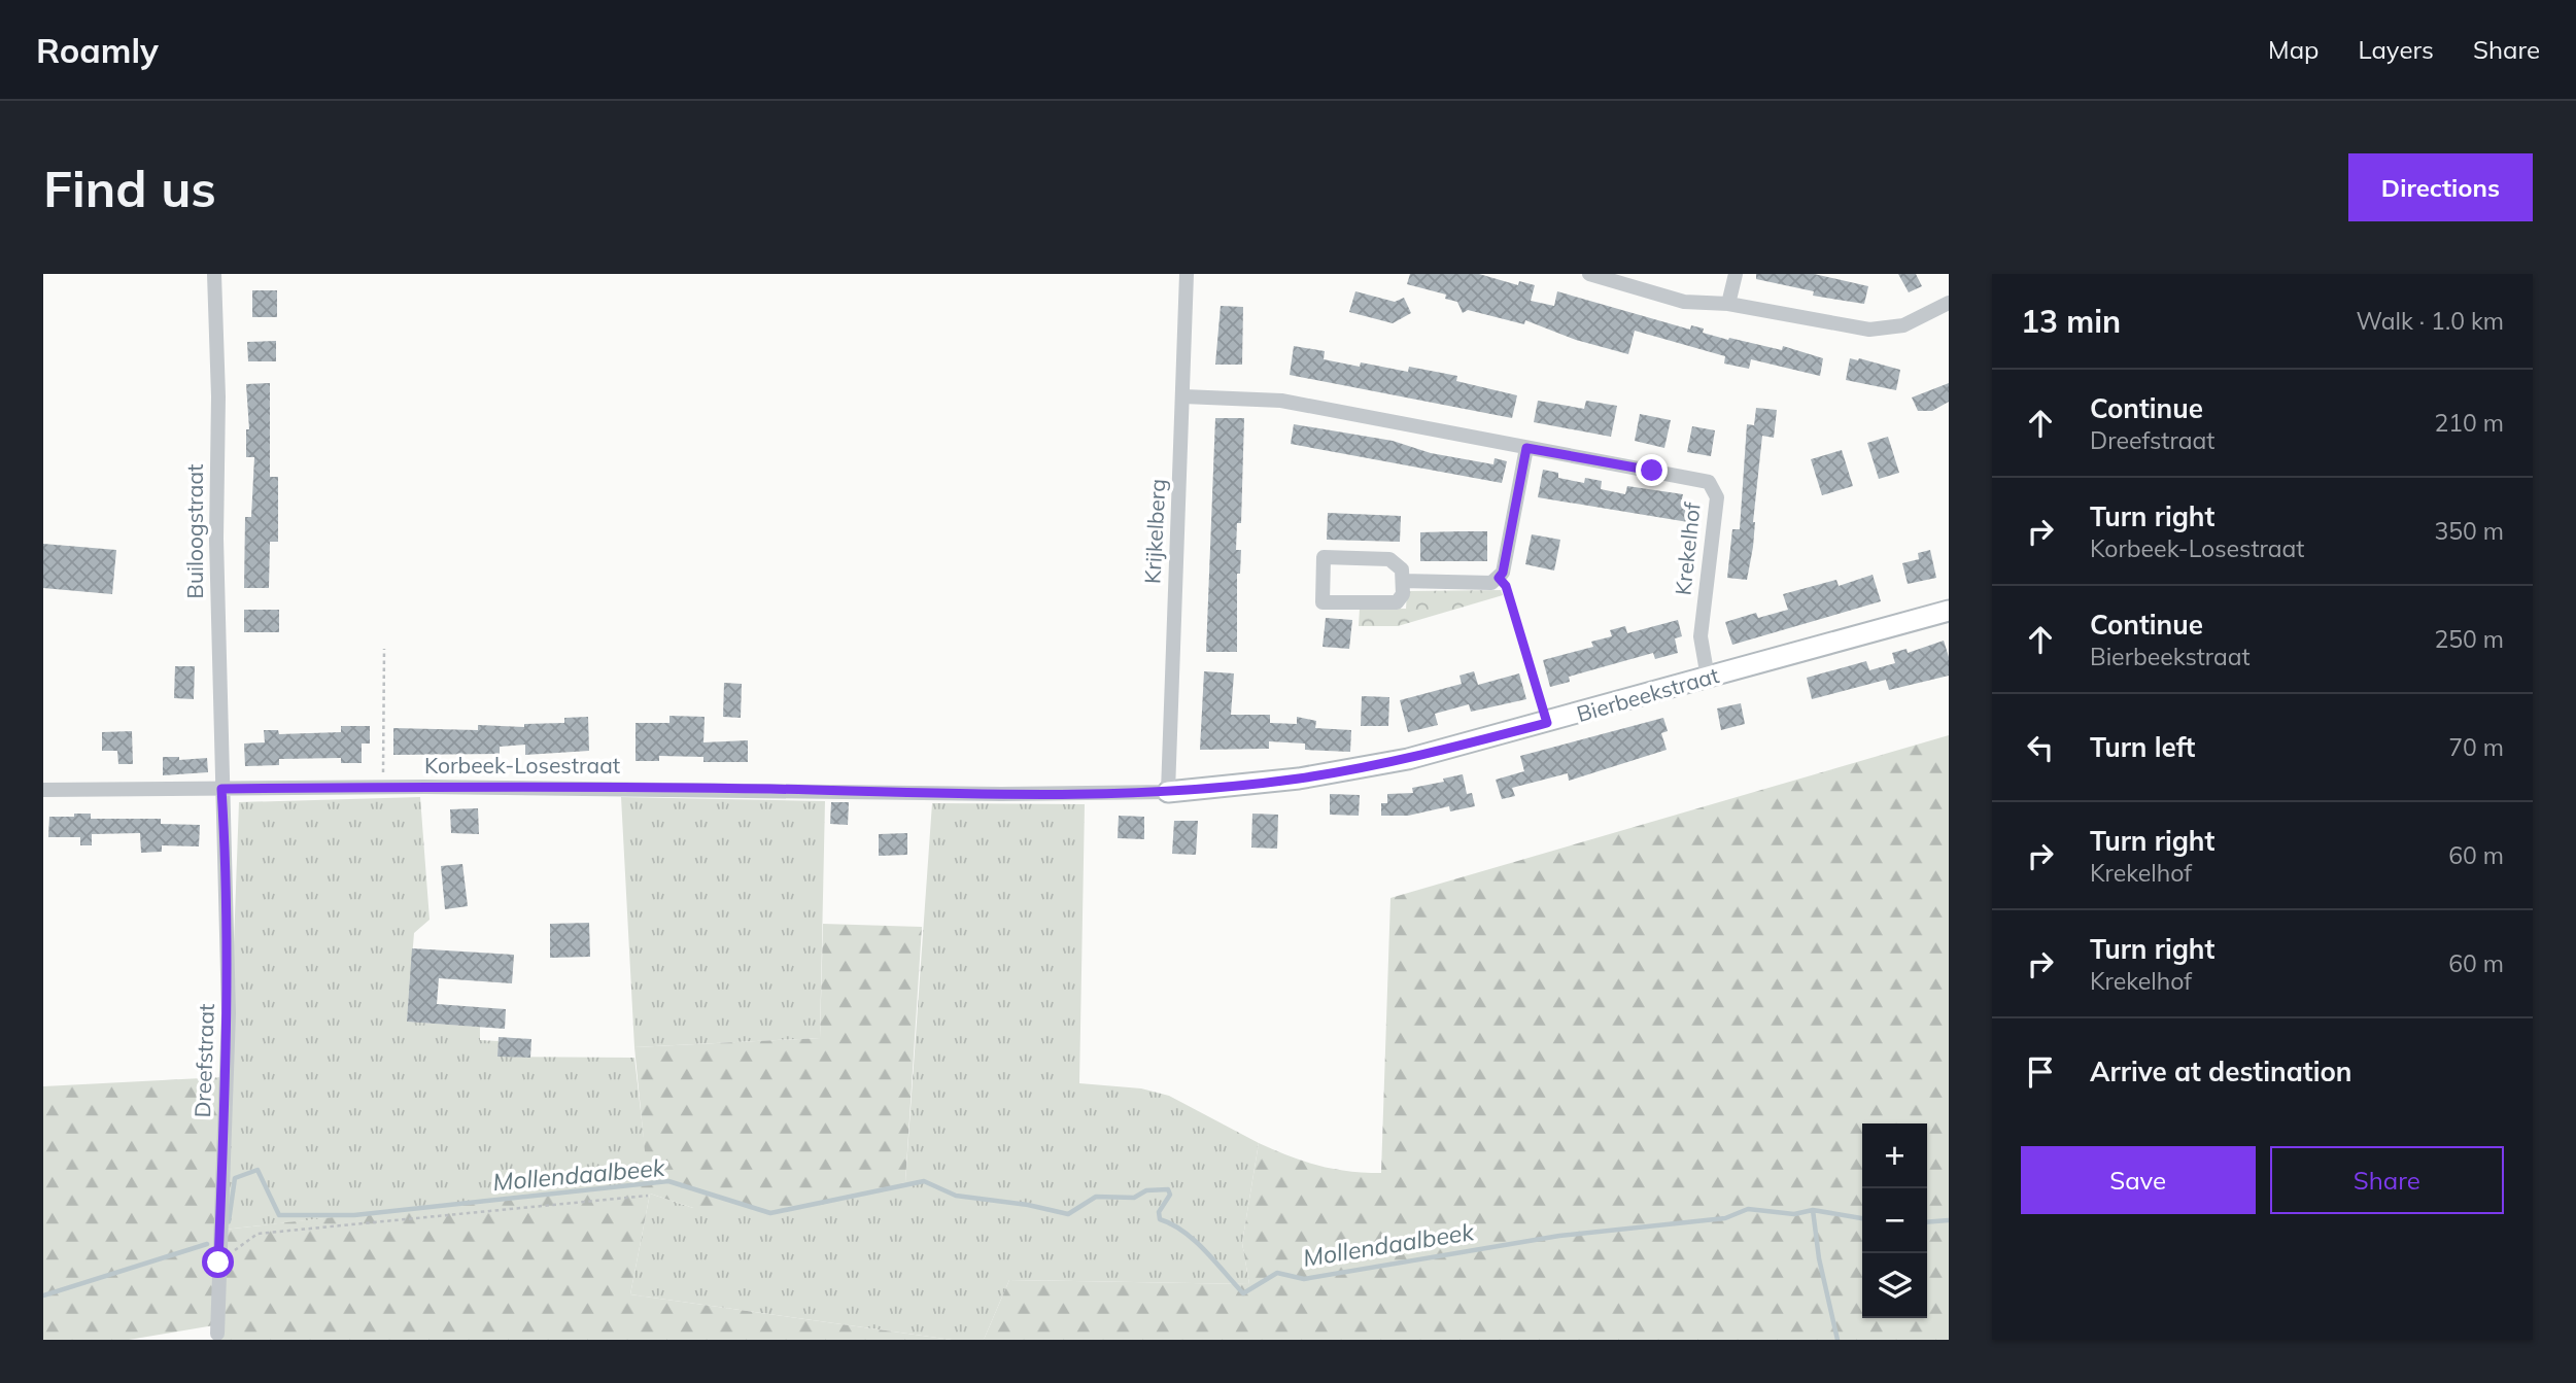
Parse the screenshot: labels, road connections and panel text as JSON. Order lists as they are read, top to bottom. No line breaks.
{"streets":{"street":["Builoogstraat","Krijkelberg","Krekelhof","Bierbeekstraat","Korbeek-Losestraat","Dreefstraat"]},"crossings":[["Builoogstraat","Korbeek-Losestraat"],["Builoogstraat","Dreefstraat"],["Krijkelberg","Krekelhof"],["Krijkelberg","Bierbeekstraat"],["Krekelhof","Bierbeekstraat"],["Bierbeekstraat","Korbeek-Losestraat"],["Korbeek-Losestraat","Dreefstraat"]],"water":["Mollendaalbeek"],"page":{"header":"Roamly","nav":["Map","Layers","Share"],"buttons":["Directions",["Save","Share"]],"title":"Find us","heading":["13 min","Walk · 1.0 km"],"list":[["Continue","Dreefstraat","210 m"],["Turn right","Korbeek-Losestraat","350 m"],["Continue","Bierbeekstraat","250 m"],["Turn left","70 m"],["Turn right","Krekelhof","60 m"],["Turn right","Krekelhof","60 m"],"Arrive at destination"],"map_buttons":["+","−"]}}
